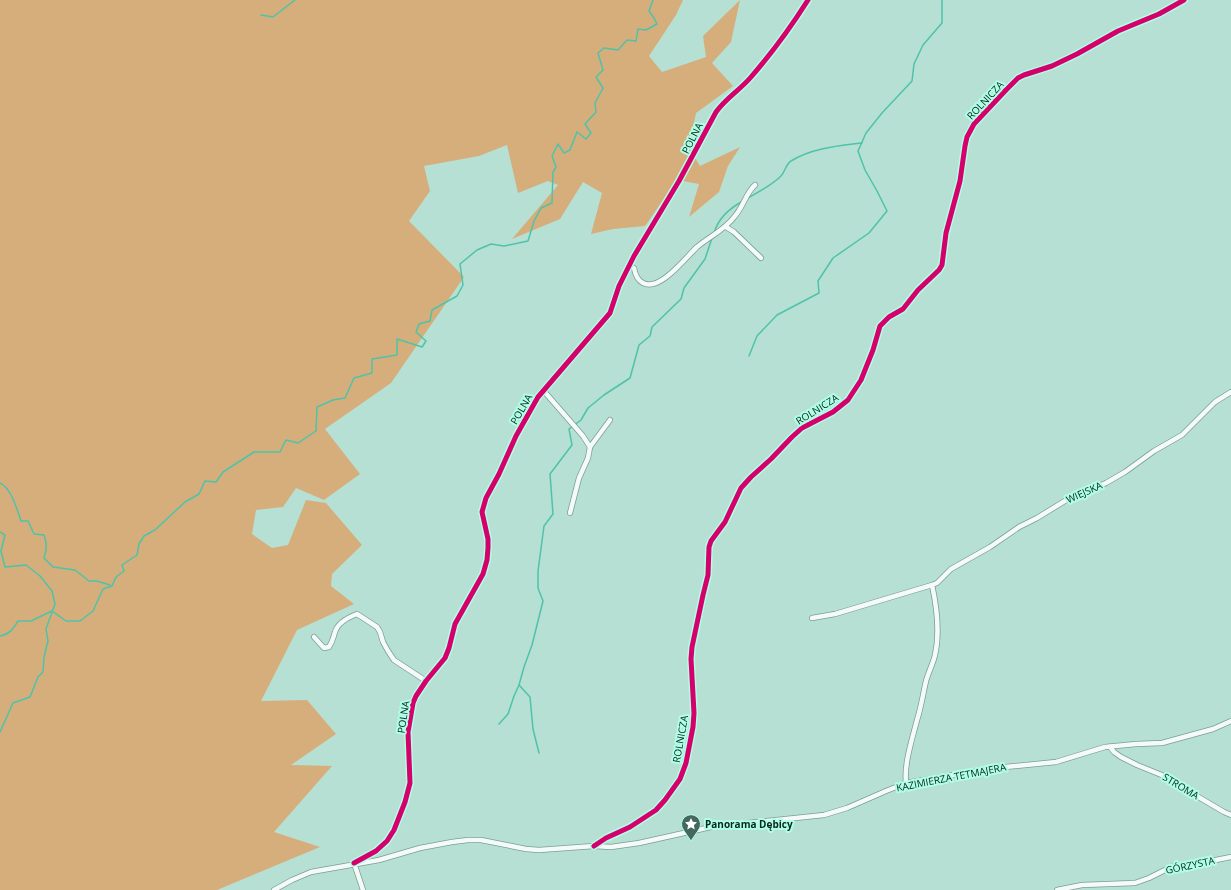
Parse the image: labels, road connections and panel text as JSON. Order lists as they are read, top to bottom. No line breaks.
{"streets":{"street":["ROLNICZA","POLNA","WIEJSKA","KAZIMIERZA TETMAJERA","STROMA","GÓRZYSTA"]},"crossings":[["ROLNICZA","KAZIMIERZA TETMAJERA"],["POLNA","KAZIMIERZA TETMAJERA"],["KAZIMIERZA TETMAJERA","STROMA"]],"places":{"place":["Panorama Dębicy"]}}
